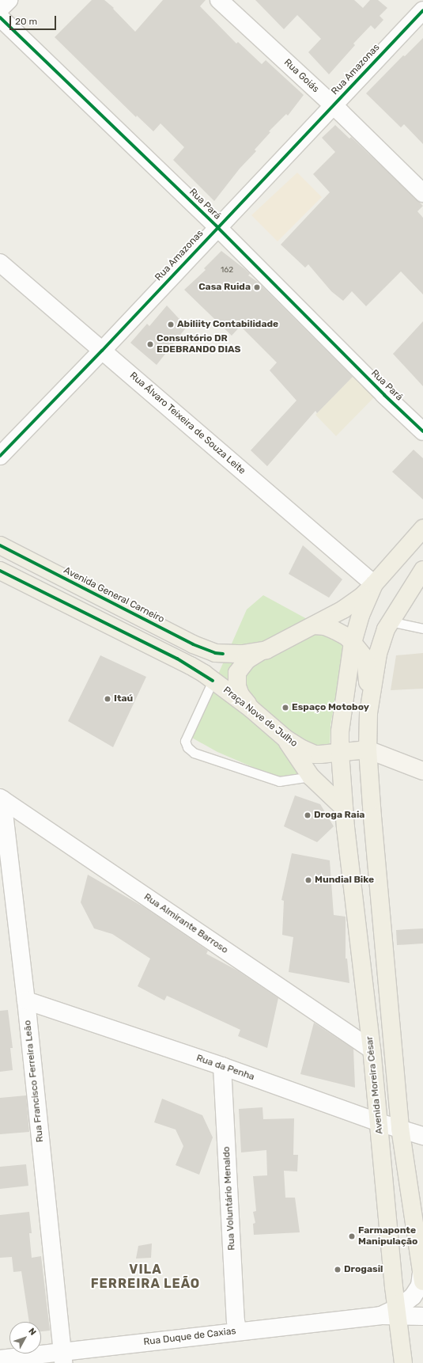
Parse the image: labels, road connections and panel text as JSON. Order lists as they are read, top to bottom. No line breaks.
{"streets":{"main road":["Avenida General Carneiro","Praça Nove de Julho","Avenida Moreira César"],"street":["Rua Amazonas","Rua Goiás","Rua Pará","Rua Álvaro Teixeira de Souza Leite","Rua Almirante Barroso","Rua da Penha","Rua Francisco Ferreira Leão","Rua Voluntário Menaldo","Rua Duque de Caxias"]},"crossings":[["Rua Amazonas","Rua Goiás"],["Rua Amazonas","Rua Pará"],["Rua Amazonas","Rua Álvaro Teixeira de Souza Leite"],["Rua Almirante Barroso","Rua Francisco Ferreira Leão"],["Rua Almirante Barroso","Avenida Moreira César"],["Rua da Penha","Rua Francisco Ferreira Leão"],["Rua da Penha","Avenida Moreira César"],["Rua da Penha","Rua Voluntário Menaldo"],["Rua Francisco Ferreira Leão","Rua Duque de Caxias"],["Avenida Moreira César","Rua Duque de Caxias"],["Rua Voluntário Menaldo","Rua Duque de Caxias"]],"districts":["VILA FERREIRA LEÃO"],"places":["Casa Ruida","Abiliity Contabilidade","Consultório DR EDEBRANDO DIAS","Itaú","Espaço Motoboy","Droga Raia","Mundial Bike","Farmaponte Manipulação","Drogasil"],"house_numbers":["162"],"scale_bar":"20 m","north":"top right"}
